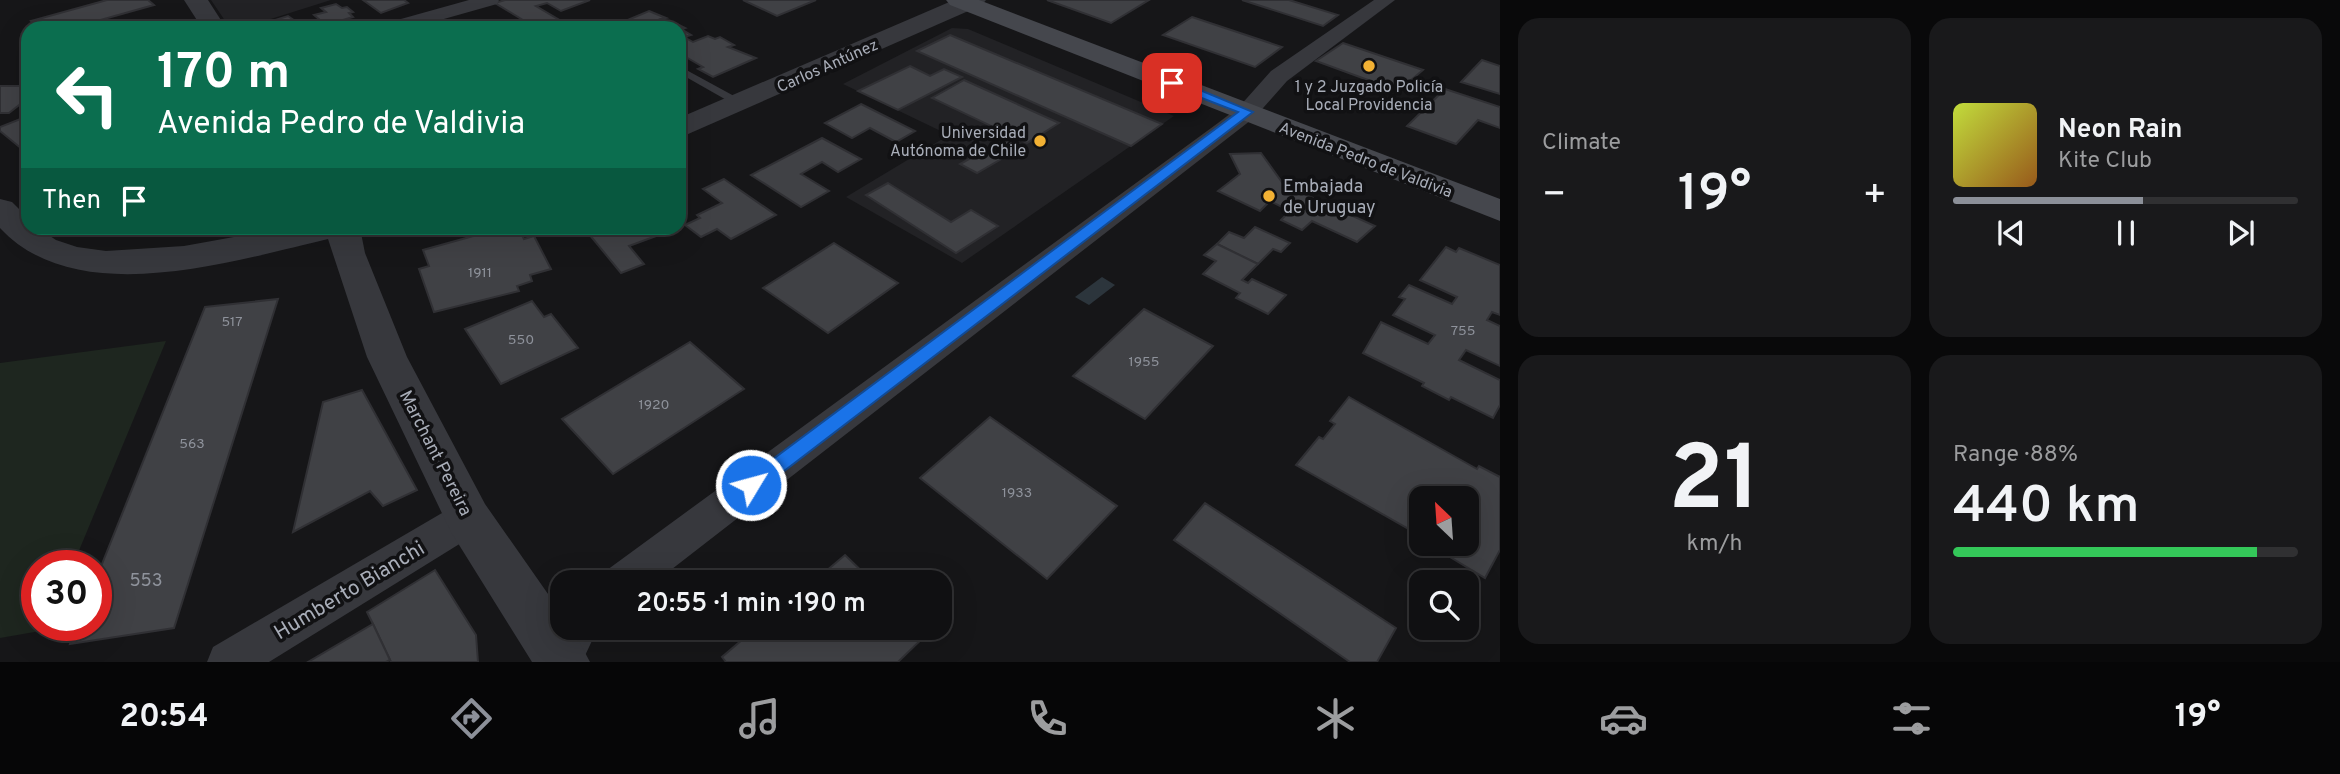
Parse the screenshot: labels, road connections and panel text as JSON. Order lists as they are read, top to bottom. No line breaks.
{"streets":{"main road":["Avenida Pedro de Valdivia"],"street":["Carlos Antúnez","Marchant Pereira","Humberto Bianchi"]},"crossings":[["Carlos Antúnez","Avenida Pedro de Valdivia"],["Marchant Pereira","Humberto Bianchi"]],"places":["1 y 2 Juzgado Policía Local Providencia","Universidad Autónoma de Chile","Embajada de Uruguay"],"house_numbers":["1911","517","755","550","1955","1920","563","1933","553"],"north":"top left","page":{"tile":["Climate",["21","km/h"],["Range · 88%","440 km"]],"turn":["170 m","Avenida Pedro de Valdivia"],"song":["Neon Rain","Kite Club"],"then":"Then","heat":["−","19°","+"],"limit":"30","trip":"20:55 · 1 min · 190 m","tabs":["20:54","19°"]}}
